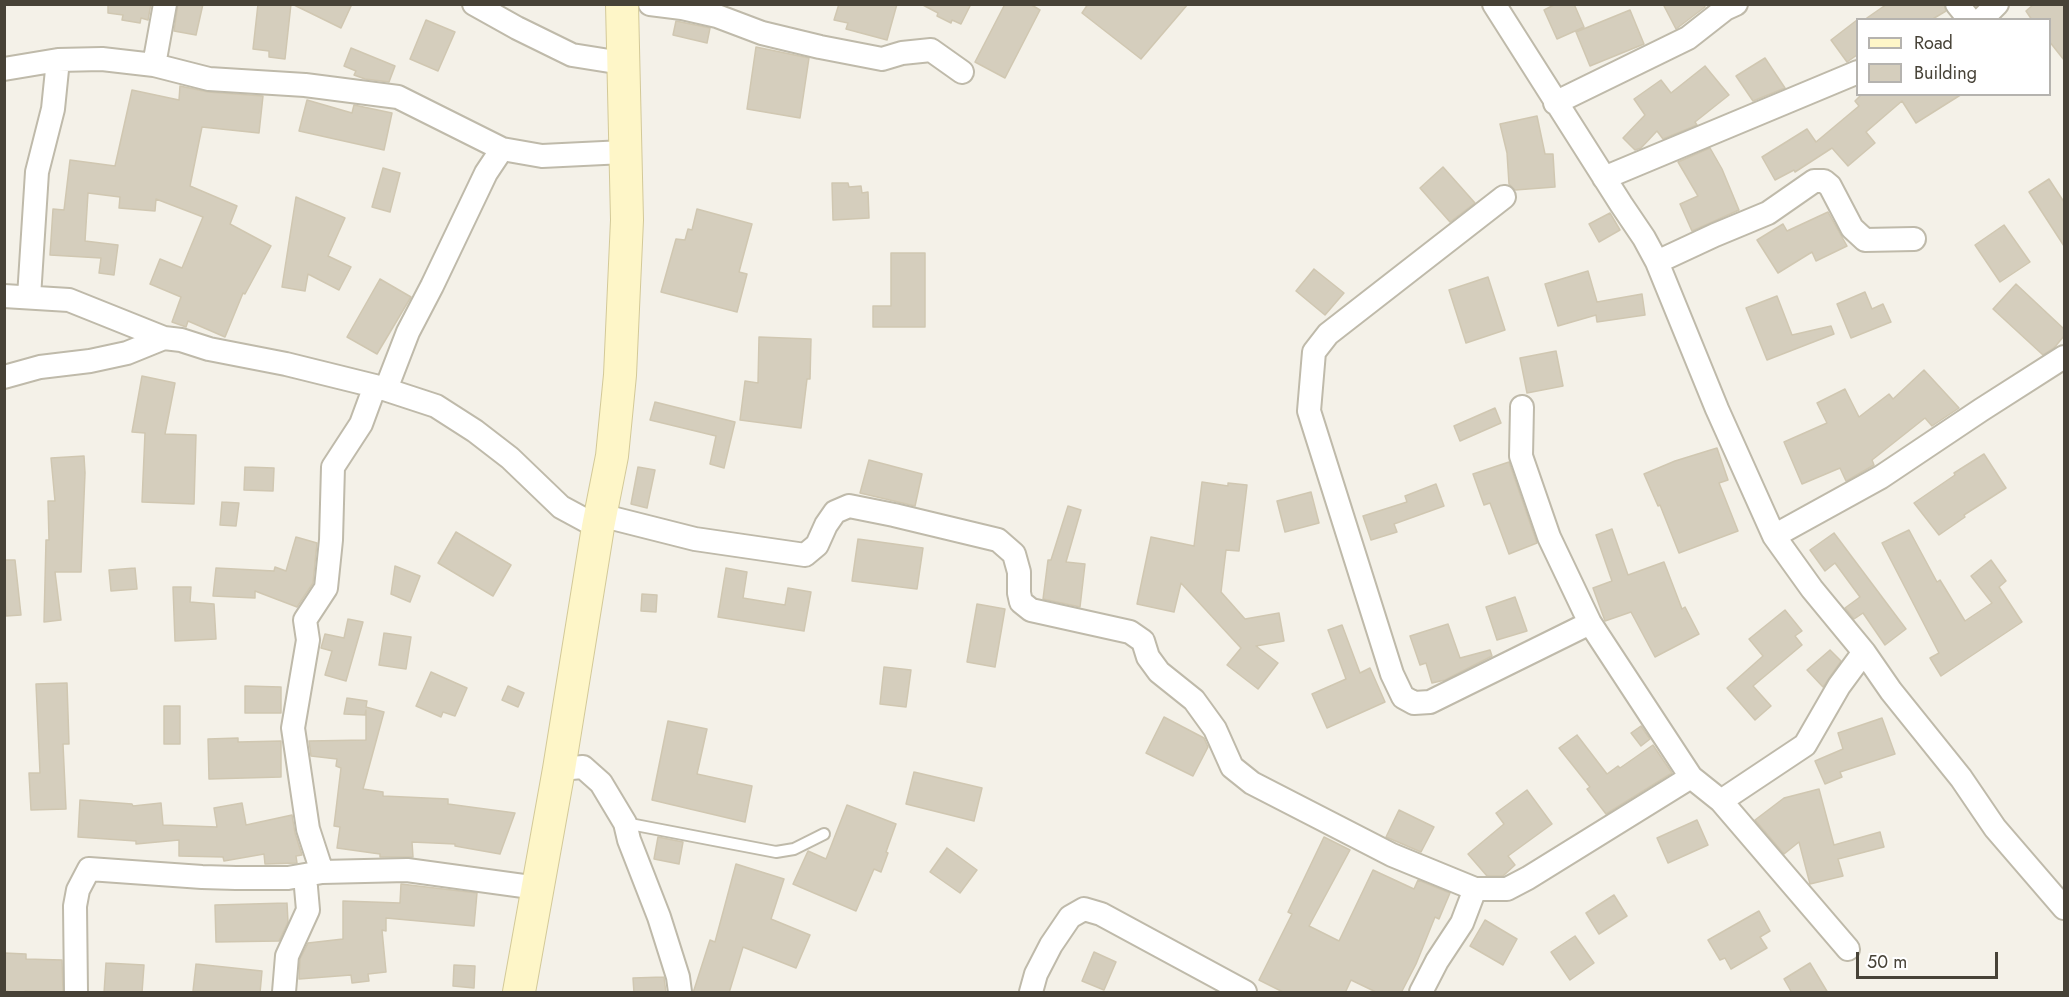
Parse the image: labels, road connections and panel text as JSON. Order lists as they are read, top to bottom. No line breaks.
{"legend":["Road","Building"],"scale_bar":"50 m"}
